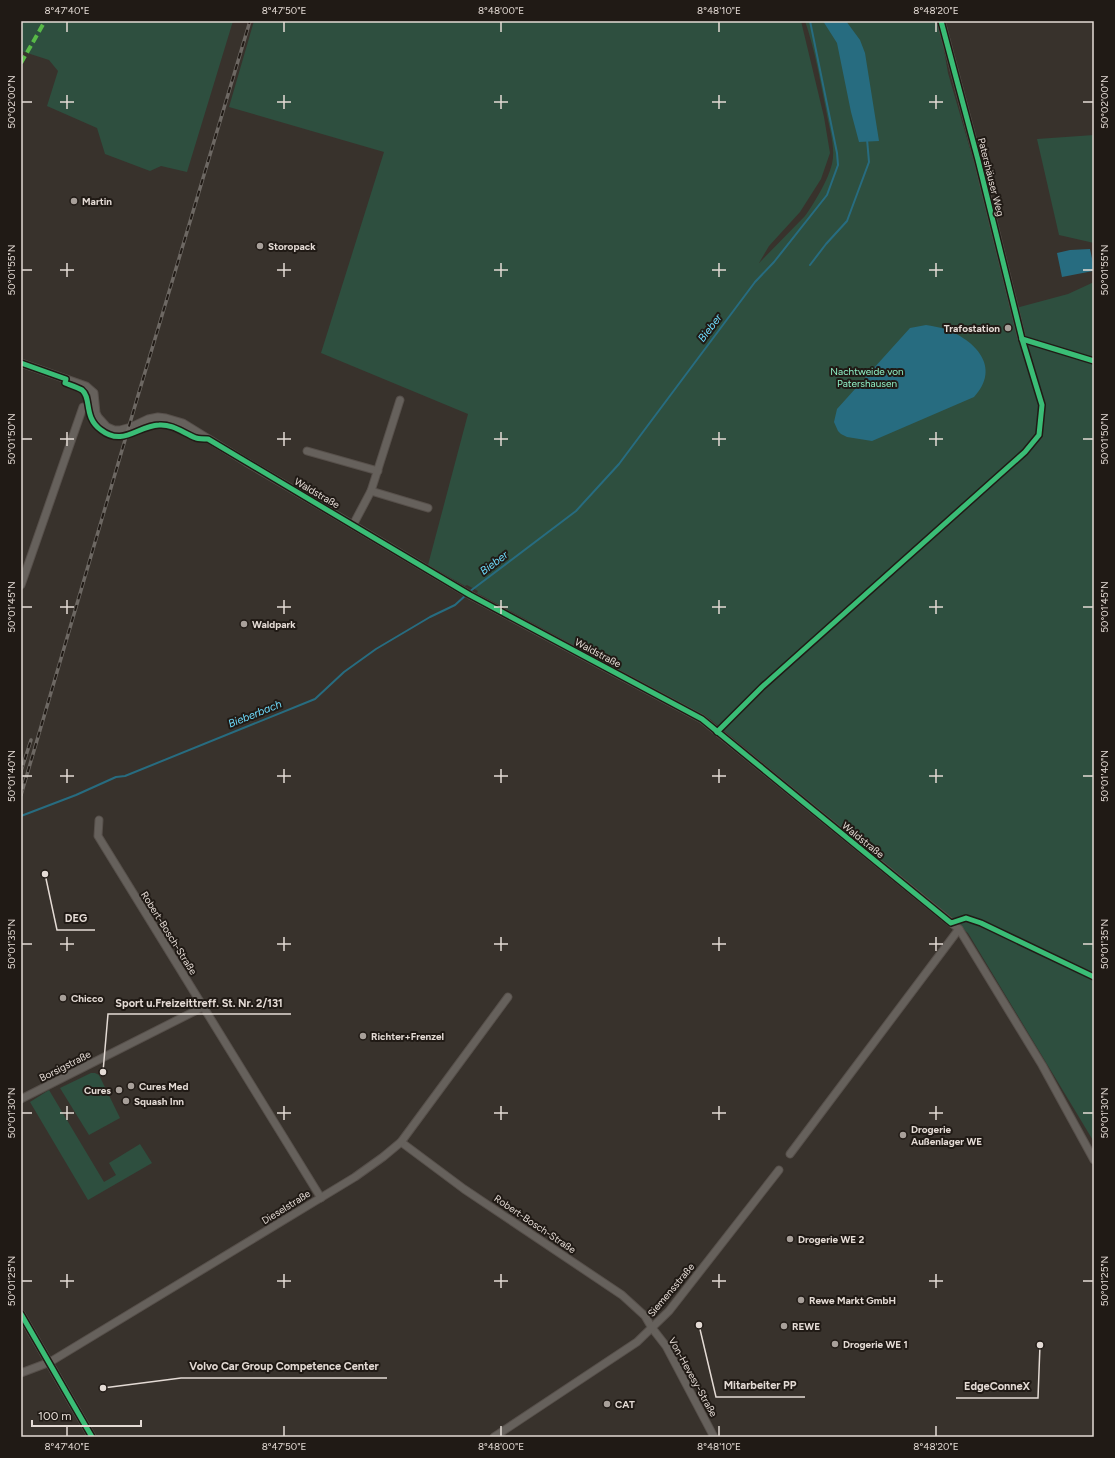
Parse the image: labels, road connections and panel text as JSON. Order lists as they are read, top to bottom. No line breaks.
{"streets":{"street":["Patershäuser Weg","Waldstraße","Robert-Bosch-Straße","Borsigstraße","Dieselstraße","Siemensstraße","Von-Hevesy-Straße"]},"crossings":[["Robert-Bosch-Straße","Borsigstraße"],["Robert-Bosch-Straße","Dieselstraße"],["Robert-Bosch-Straße","Siemensstraße"],["Robert-Bosch-Straße","Von-Hevesy-Straße"],["Siemensstraße","Von-Hevesy-Straße"]],"water":["Bieber","Bieberbach"],"parks":["Nachtweide von Patershausen"],"places":["Martin","Storopack","Trafostation","Waldpark","DEG","Chicco","Richter+Frenzel","Sport u.Freizeittreff. St. Nr. 2/131","Cures Med","Cures","Squash Inn","Drogerie Außenlager WE","Drogerie WE 2","Rewe Markt GmbH","Mitarbeiter PP","REWE","Drogerie WE 1","EdgeConneX","Volvo Car Group Competence Center","CAT"],"scale_bar":"100 m","coordinates":["8°47'40\"E","8°47'50\"E","8°48'00\"E","8°48'10\"E","8°48'20\"E","50°02'00\"N","50°01'55\"N","50°01'50\"N","50°01'45\"N","50°01'40\"N","50°01'35\"N","50°01'30\"N","50°01'25\"N"]}
